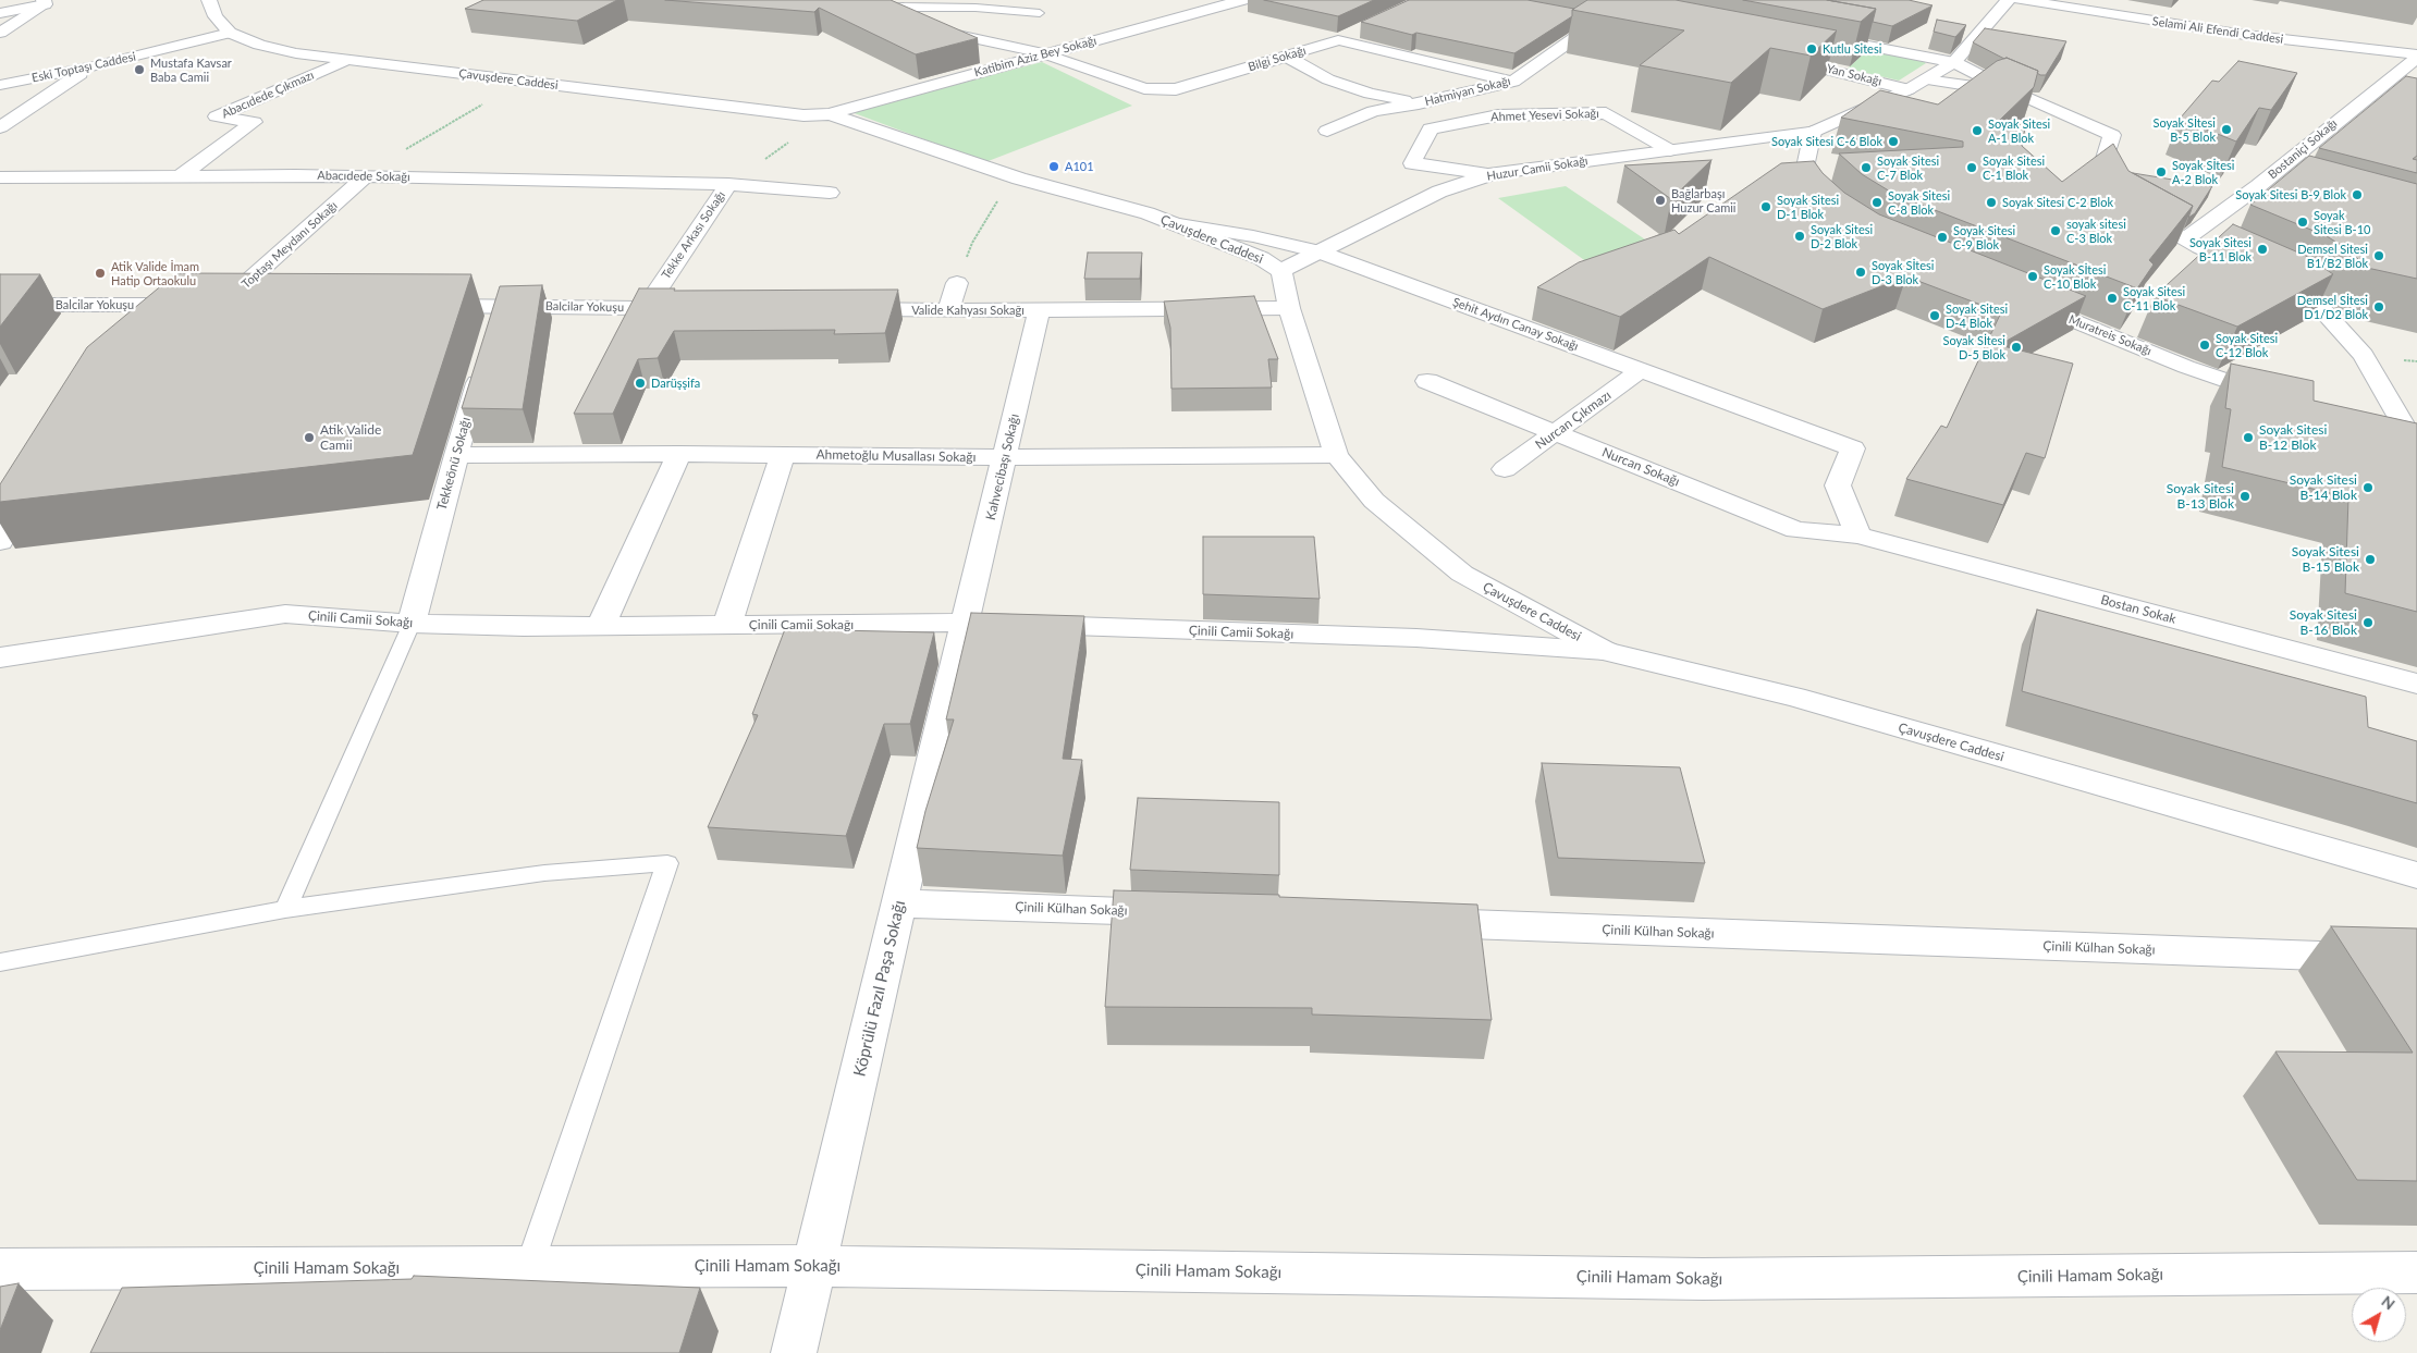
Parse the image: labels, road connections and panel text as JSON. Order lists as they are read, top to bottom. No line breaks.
{"streets":{"street":["Selami Ali Efendi Caddesi","Katibim Aziz Bey Sokağı","Bilgi Sokağı","Eski Toptaşı Caddesi","Yan Sokağı","Çavuşdere Caddesi","Hatmiyan Sokağı","Abacıdede Çıkmazı","Ahmet Yesevi Sokağı","Bostaniçi Sokağı","Huzur Camii Sokağı","Abacıdede Sokağı","Tekke Arkası Sokağı","Toptaşı Meydanı Sokağı","Balcilar Yokuşu","Valide Kahyası Sokağı","Şehit Aydın Canay Sokağı","Muratreis Sokağı","Nurcan Çıkmazı","Ahmetoğlu Musallası Sokağı","Tekkeönü Sokağı","Kahvecibaşı Sokağı","Nurcan Sokağı","Bostan Sokak","Çinili Camii Sokağı","Çinili Külhan Sokağı","Köprülü Fazıl Paşa Sokağı","Çinili Hamam Sokağı"]},"crossings":[["Selami Ali Efendi Caddesi","Bostaniçi Sokağı"],["Katibim Aziz Bey Sokağı","Bilgi Sokağı"],["Katibim Aziz Bey Sokağı","Çavuşdere Caddesi"],["Katibim Aziz Bey Sokağı","Tekke Arkası Sokağı"],["Bilgi Sokağı","Hatmiyan Sokağı"],["Eski Toptaşı Caddesi","Çavuşdere Caddesi"],["Yan Sokağı","Huzur Camii Sokağı"],["Çavuşdere Caddesi","Abacıdede Çıkmazı"],["Çavuşdere Caddesi","Huzur Camii Sokağı"],["Çavuşdere Caddesi","Tekke Arkası Sokağı"],["Çavuşdere Caddesi","Valide Kahyası Sokağı"],["Çavuşdere Caddesi","Şehit Aydın Canay Sokağı"],["Çavuşdere Caddesi","Ahmetoğlu Musallası Sokağı"],["Çavuşdere Caddesi","Çinili Camii Sokağı"],["Abacıdede Çıkmazı","Abacıdede Sokağı"],["Ahmet Yesevi Sokağı","Huzur Camii Sokağı"],["Huzur Camii Sokağı","Şehit Aydın Canay Sokağı"],["Abacıdede Sokağı","Tekke Arkası Sokağı"],["Abacıdede Sokağı","Toptaşı Meydanı Sokağı"],["Tekke Arkası Sokağı","Balcilar Yokuşu"],["Toptaşı Meydanı Sokağı","Balcilar Yokuşu"],["Valide Kahyası Sokağı","Kahvecibaşı Sokağı"],["Şehit Aydın Canay Sokağı","Nurcan Çıkmazı"],["Şehit Aydın Canay Sokağı","Nurcan Sokağı"],["Şehit Aydın Canay Sokağı","Bostan Sokak"],["Nurcan Çıkmazı","Nurcan Sokağı"],["Ahmetoğlu Musallası Sokağı","Tekkeönü Sokağı"],["Ahmetoğlu Musallası Sokağı","Kahvecibaşı Sokağı"],["Tekkeönü Sokağı","Çinili Camii Sokağı"],["Kahvecibaşı Sokağı","Çinili Camii Sokağı"],["Kahvecibaşı Sokağı","Köprülü Fazıl Paşa Sokağı"],["Nurcan Sokağı","Bostan Sokak"],["Çinili Camii Sokağı","Köprülü Fazıl Paşa Sokağı"],["Çinili Külhan Sokağı","Köprülü Fazıl Paşa Sokağı"],["Köprülü Fazıl Paşa Sokağı","Çinili Hamam Sokağı"]],"places":["Kutlu Sitesi","Mustafa Kavsar Baba Camii","Soyak Sİtesi B-5 Blok","Soyak Sitesi A-1 Blok","Soyak Sitesi C-6 Blok","A101","Soyak Sitesi C-7 Blok","Soyak Sitesi C-1 Blok","Soyak Sİtesi A-2 Blok","Soyak Sitesi B-9 Blok","Bağlarbaşı Huzur Camii","Soyak Sitesi C-8 Blok","Soyak Sitesi C-2 Blok","Soyak Sitesi D-1 Blok","Soyak Sitesi B-10","soyak sitesi C-3 Blok","Soyak Sitesi D-2 Blok","Soyak Sitesi C-9 Blok","Soyak Sitesi B-11 Blok","Demsel Sitesi B1/B2 Blok","Soyak Sİtesi D-3 Blok","Atik Valide İmam Hatip Ortaokulu","Soyak Sİtesi C-10 Blok","Soyak Sitesi C-11 Blok","Demsel Sİtesi D1/D2 Blok","Soyak Sitesi D-4 Blok","Soyak Sitesi C-12 Blok","Soyak Sİtesi D-5 Blok","Darüşşifa","Atik Valide Camii","Soyak Sitesi B-12 Blok","Soyak Sitesi B-14 Blok","Soyak Sitesi B-13 Blok","Soyak Sitesi B-15 Blok","Soyak Sitesi B-16 Blok"],"north":"top right"}
